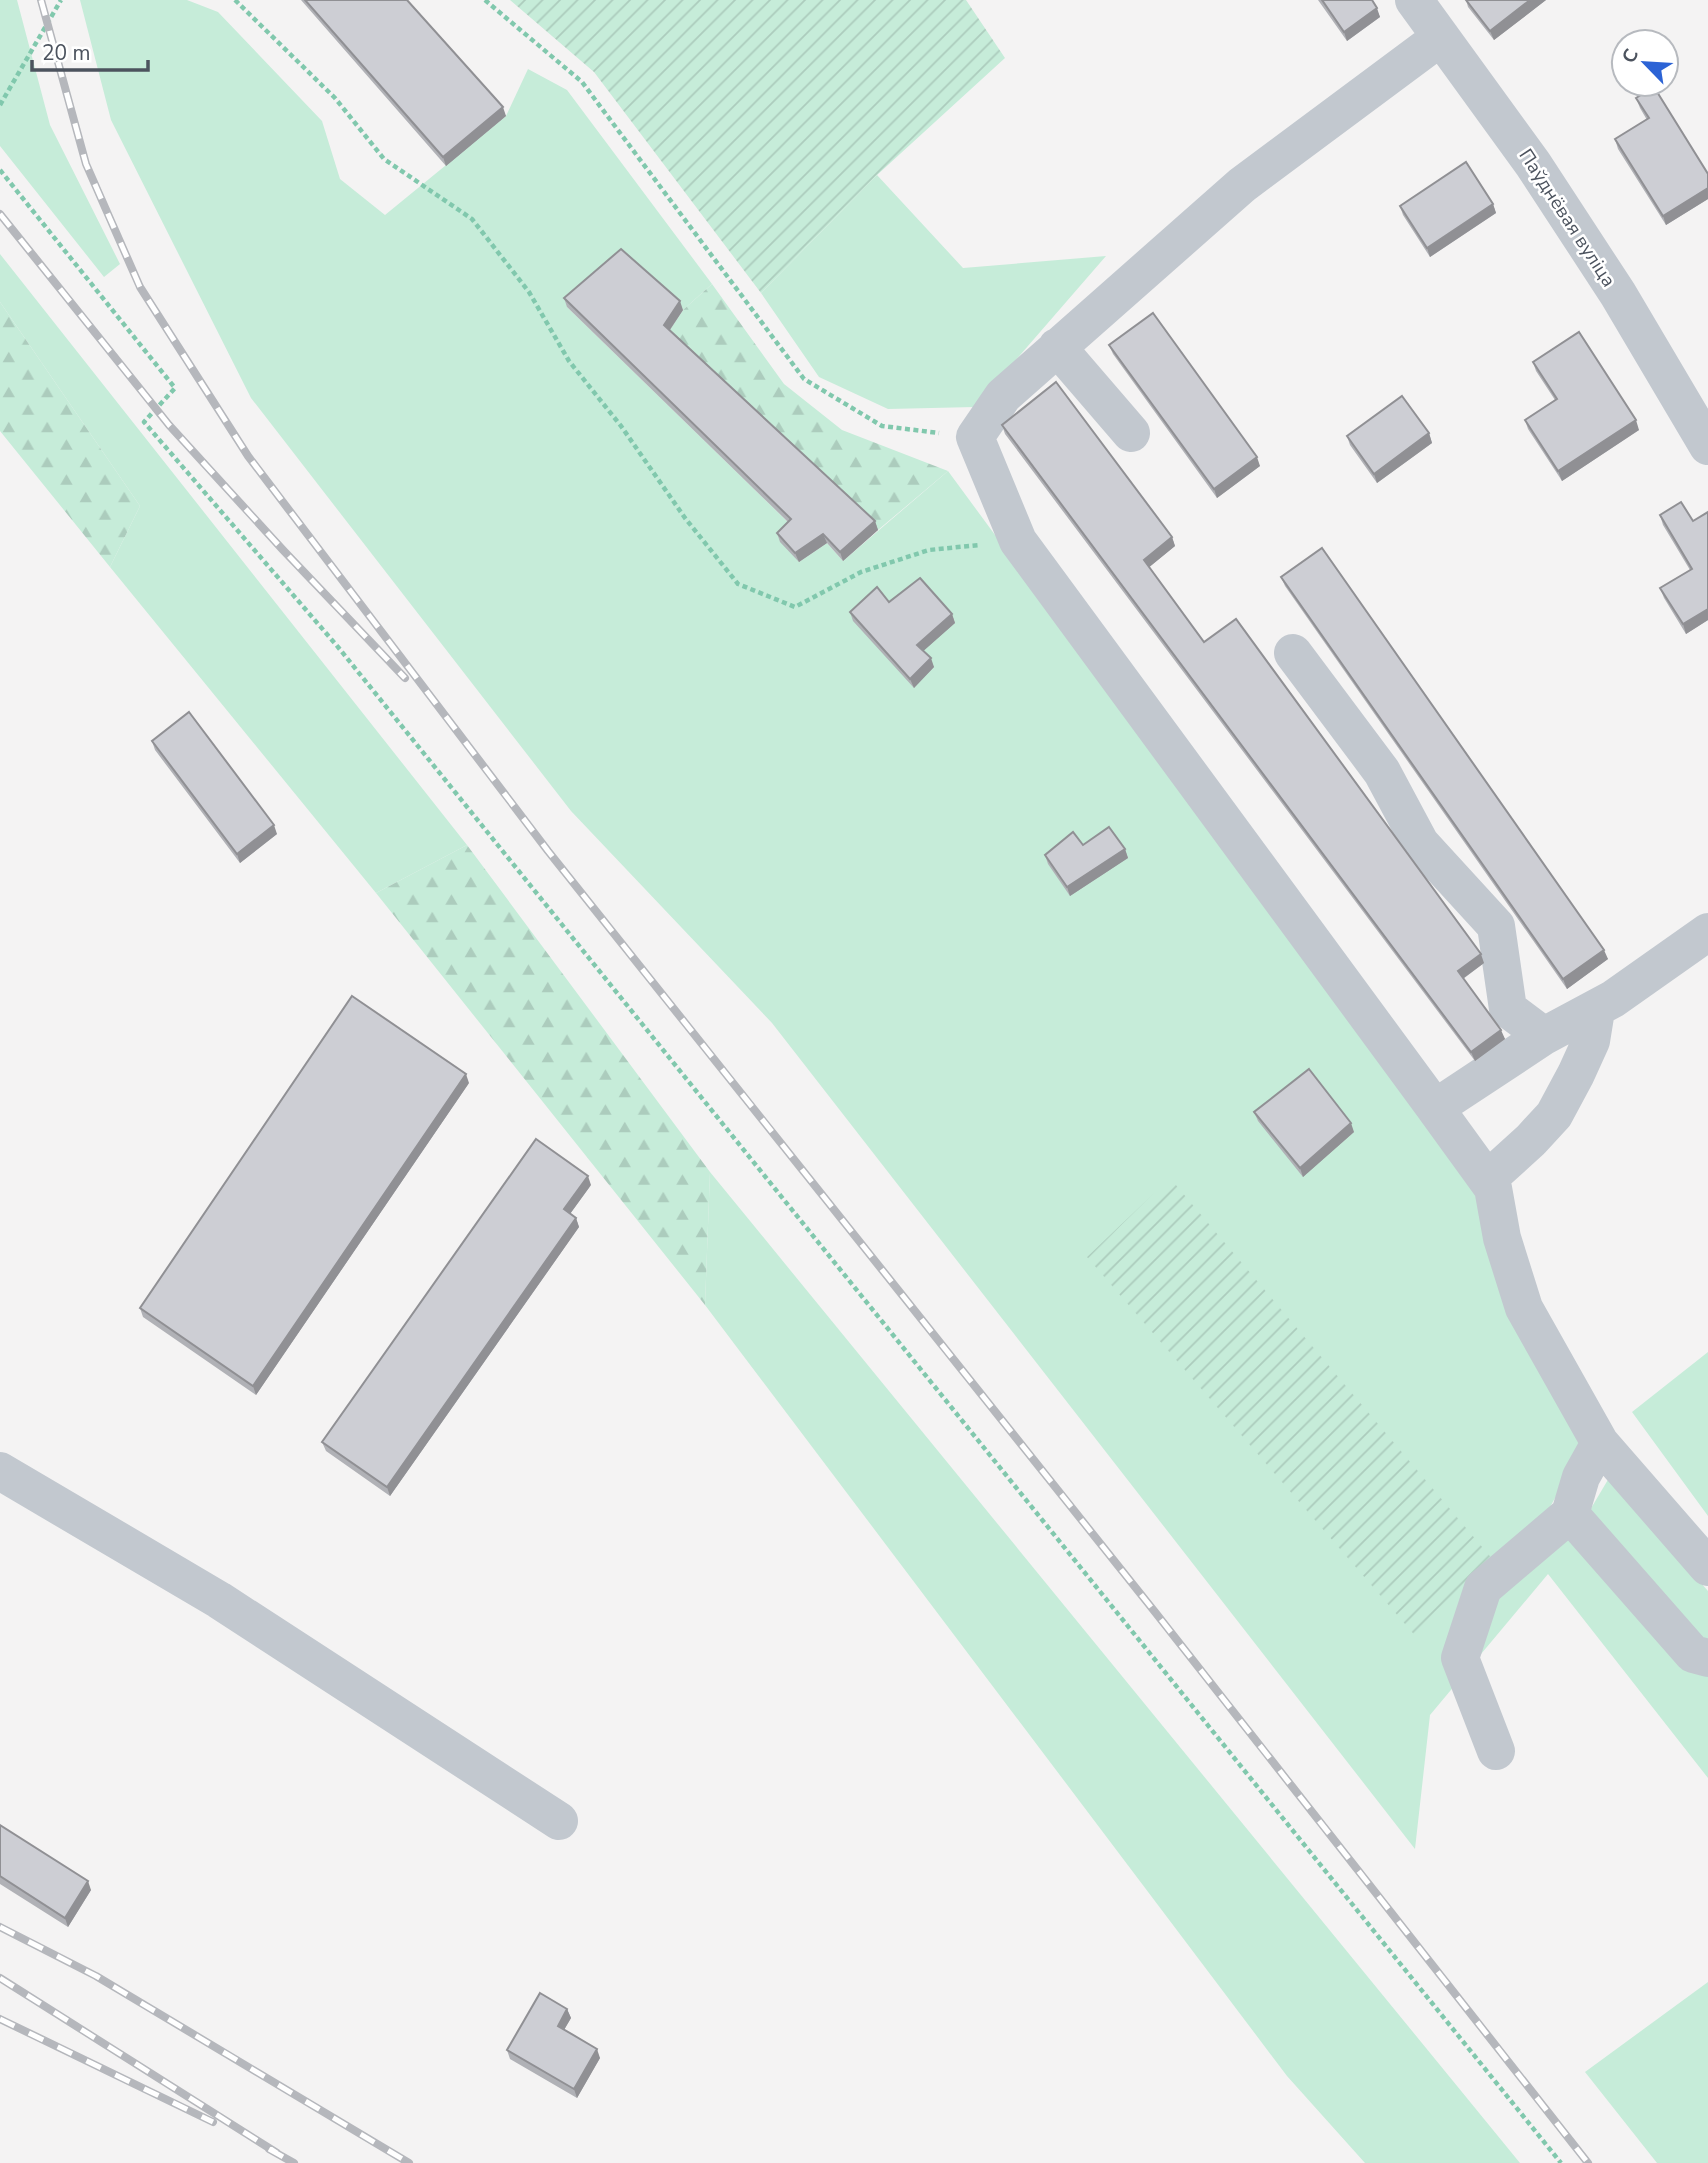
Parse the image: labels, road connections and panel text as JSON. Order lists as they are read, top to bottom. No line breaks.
{"streets":{"street":["Паўднёвая вуліца"]},"scale_bar":"20 m","north":"top left"}
